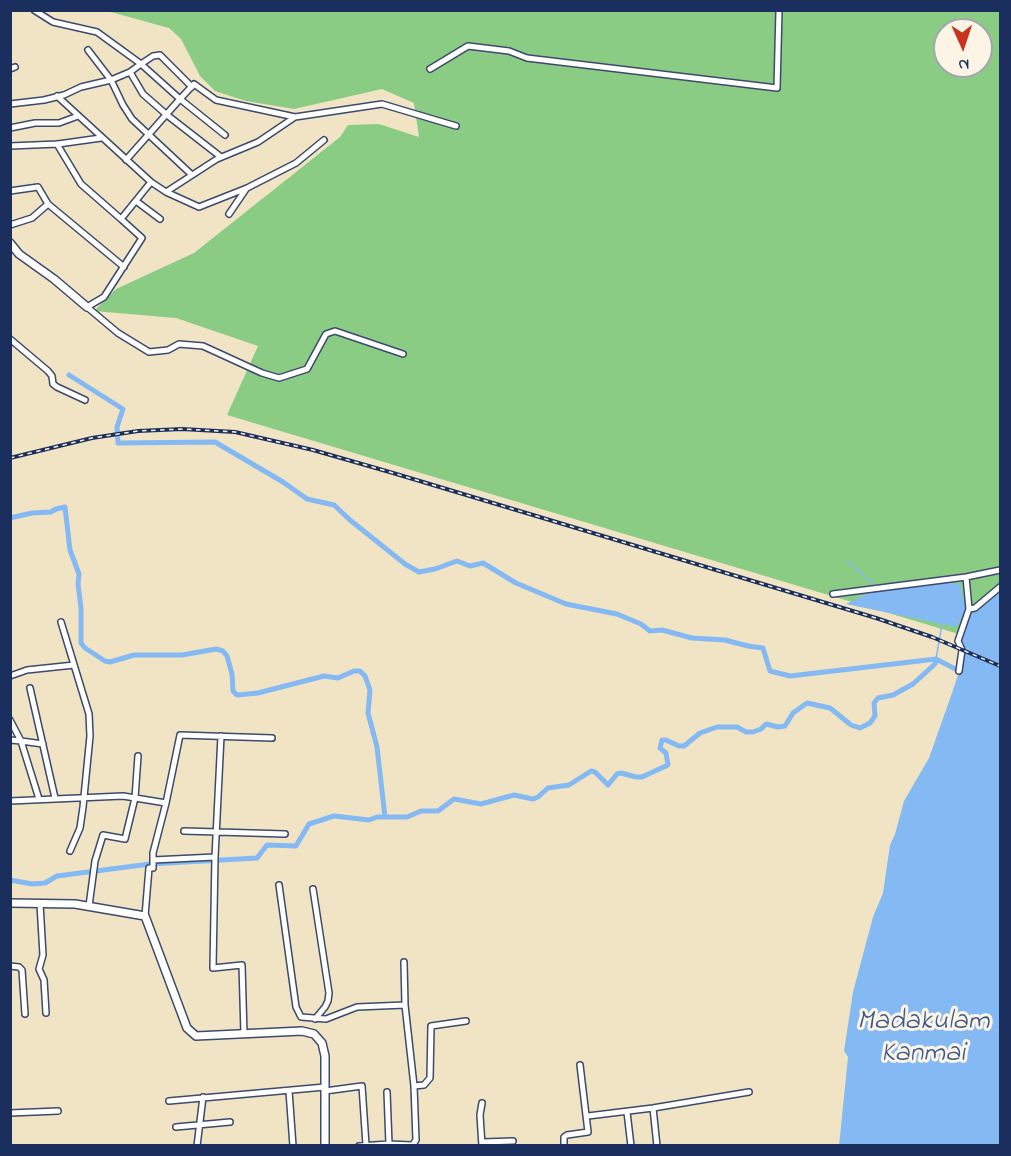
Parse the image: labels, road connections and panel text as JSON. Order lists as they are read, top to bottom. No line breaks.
{"water":["Madakulam Kanmai"],"north":"bottom"}
